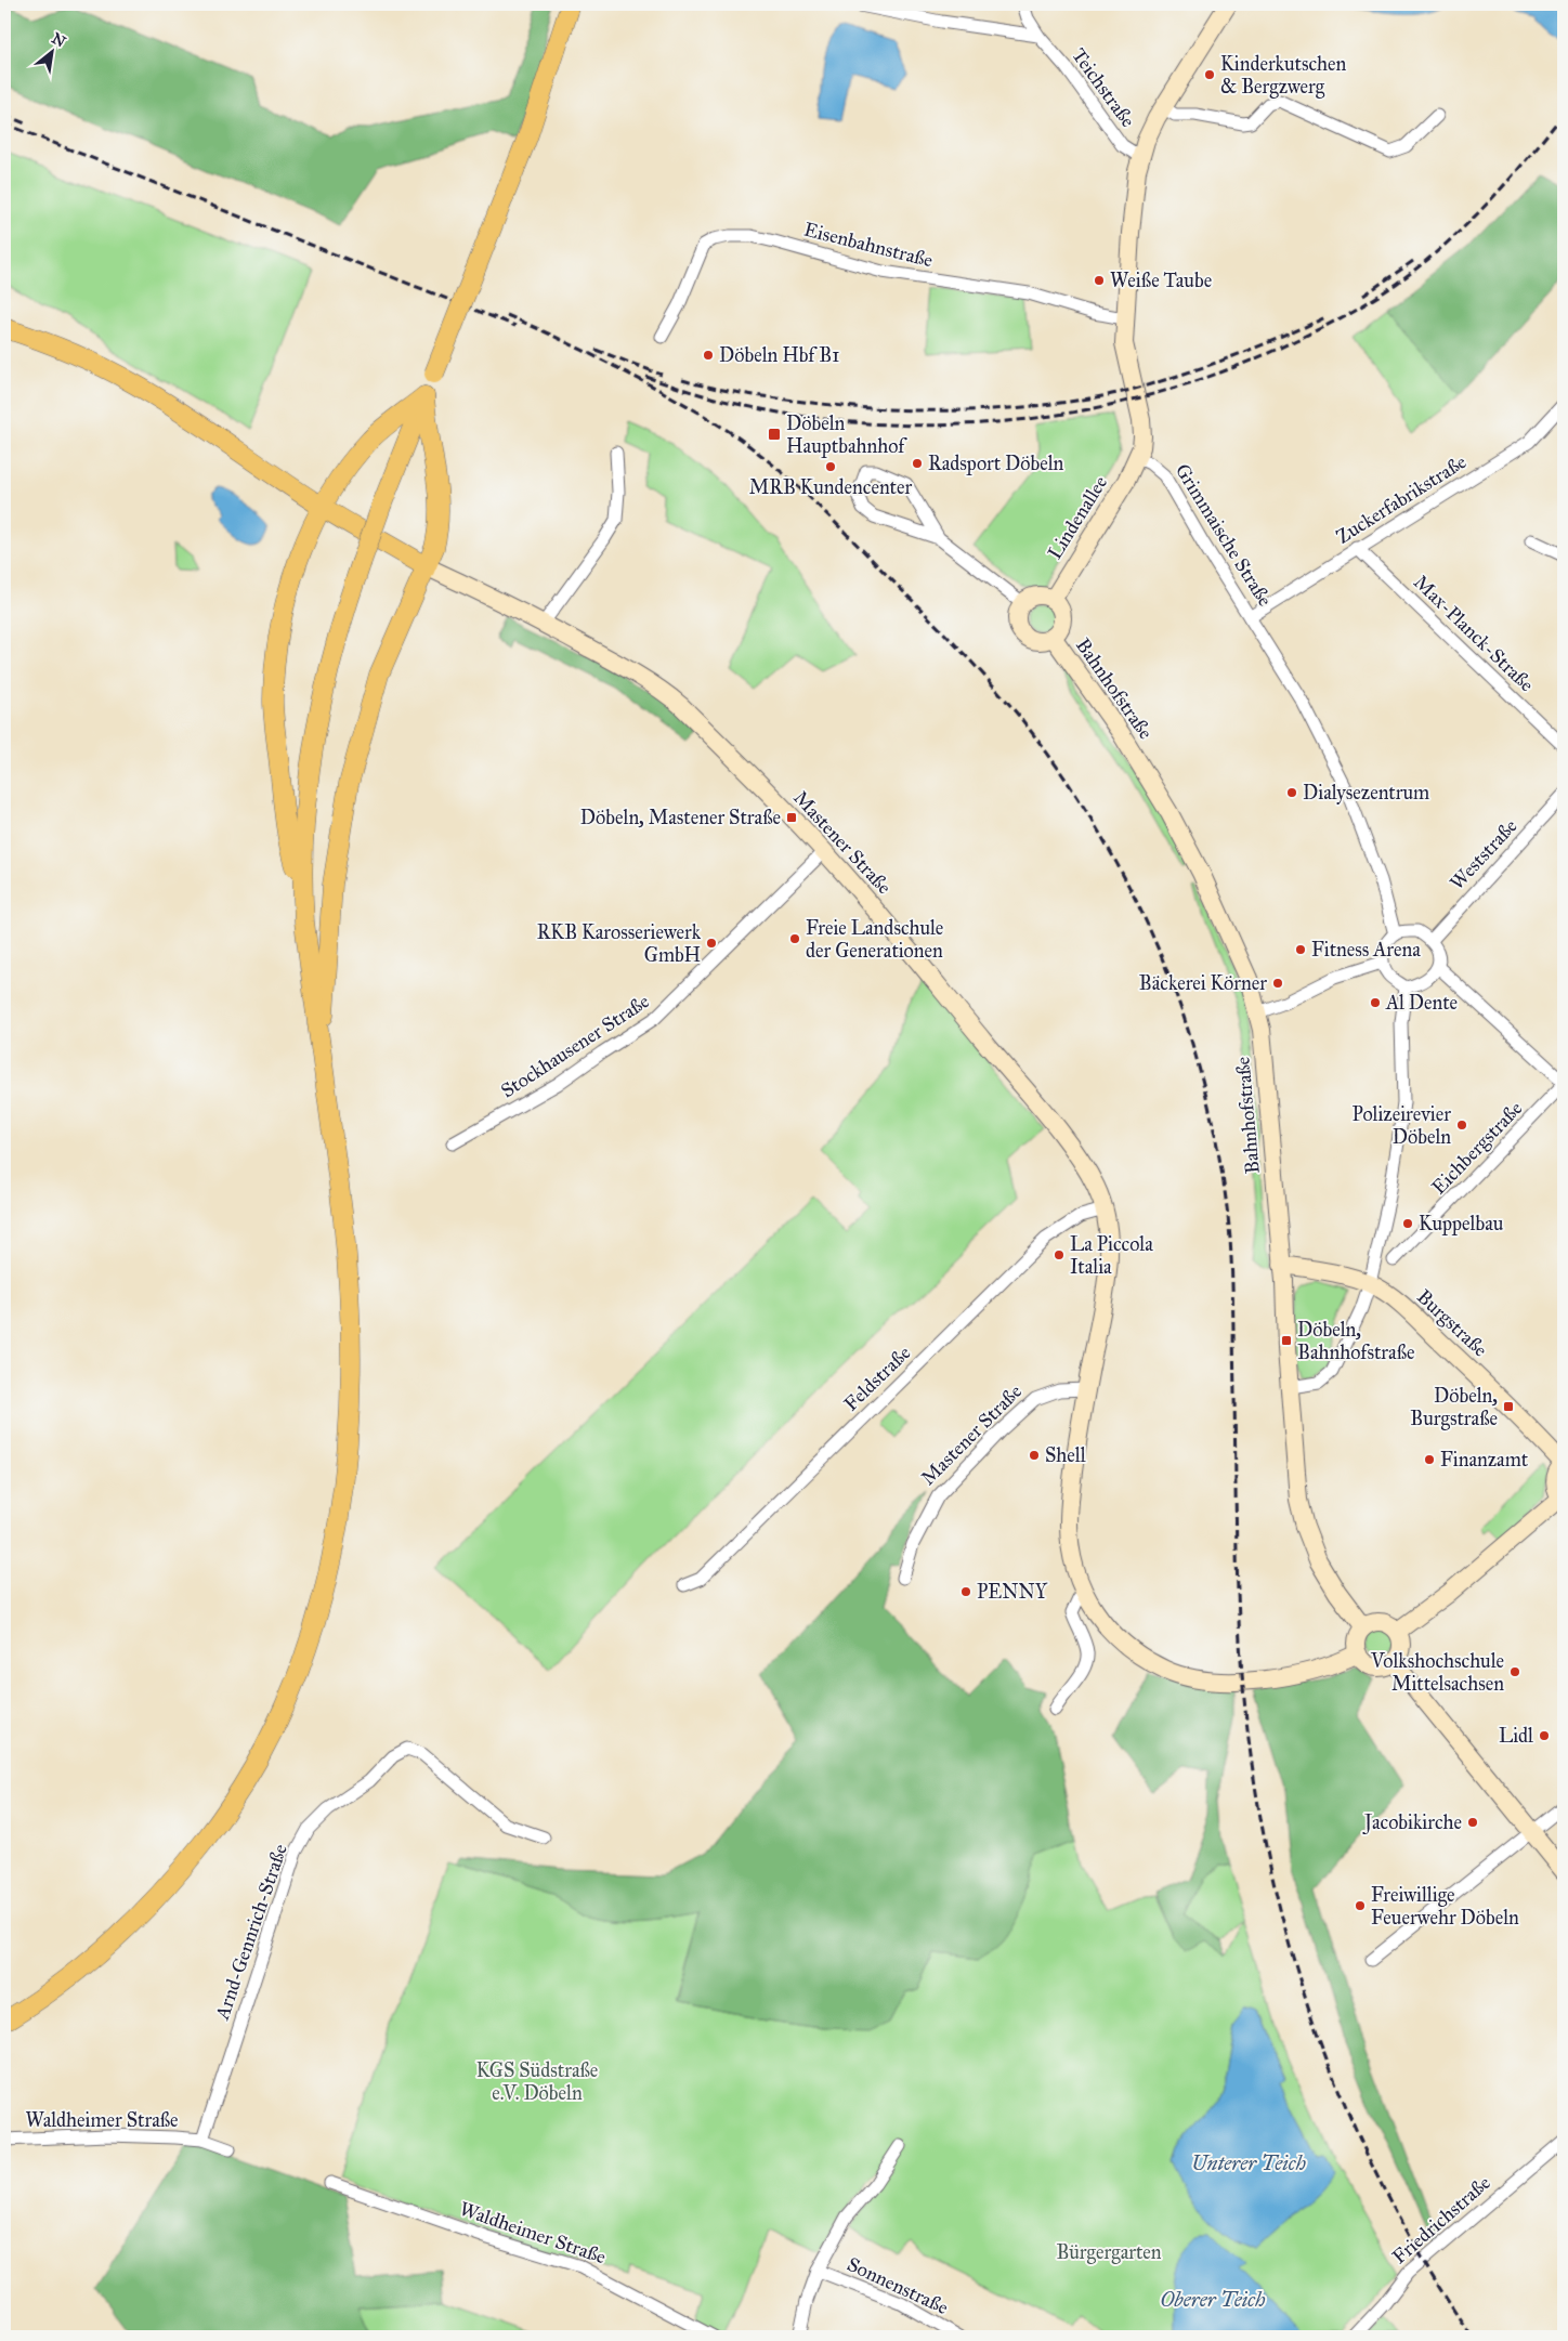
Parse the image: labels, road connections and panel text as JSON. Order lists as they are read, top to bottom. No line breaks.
{"streets":{"main road":["Lindenallee","Bahnhofstraße","Mastener Straße","Burgstraße"],"street":["Teichstraße","Eisenbahnstraße","Zuckerfabrikstraße","Grimmaische Straße","Max-Planck-Straße","Weststraße","Stockhausener Straße","Eichbergstraße","Feldstraße","Arnd-Gennrich-Straße","Waldheimer Straße","Friedrichstraße","Sonnenstraße"]},"crossings":[["Zuckerfabrikstraße","Grimmaische Straße"],["Zuckerfabrikstraße","Max-Planck-Straße"],["Lindenallee","Grimmaische Straße"],["Lindenallee","Bahnhofstraße"],["Grimmaische Straße","Weststraße"],["Bahnhofstraße","Mastener Straße"],["Bahnhofstraße","Burgstraße"],["Mastener Straße","Stockhausener Straße"],["Mastener Straße","Feldstraße"],["Arnd-Gennrich-Straße","Waldheimer Straße"]],"water":["Unterer Teich","Oberer Teich"],"parks":["KGS Südstraße e.V. Döbeln","Bürgergarten"],"places":{"other":["Kinderkutschen & Bergzwerg","Weiße Taube","Döbeln Hbf B1","Radsport Döbeln","MRB Kundencenter","Dialysezentrum","Freie Landschule der Generationen","RKB Karosseriewerk GmbH","Fitness Arena","Bäckerei Körner","Al Dente","Polizeirevier Döbeln","Kuppelbau","La Piccola Italia","Shell","Finanzamt","PENNY","Volkshochschule Mittelsachsen","Lidl","Jacobikirche","Freiwillige Feuerwehr Döbeln"],"transit":["Döbeln Hauptbahnhof","Döbeln, Mastener Straße","Döbeln, Bahnhofstraße","Döbeln, Burgstraße"]},"north":"top right"}
